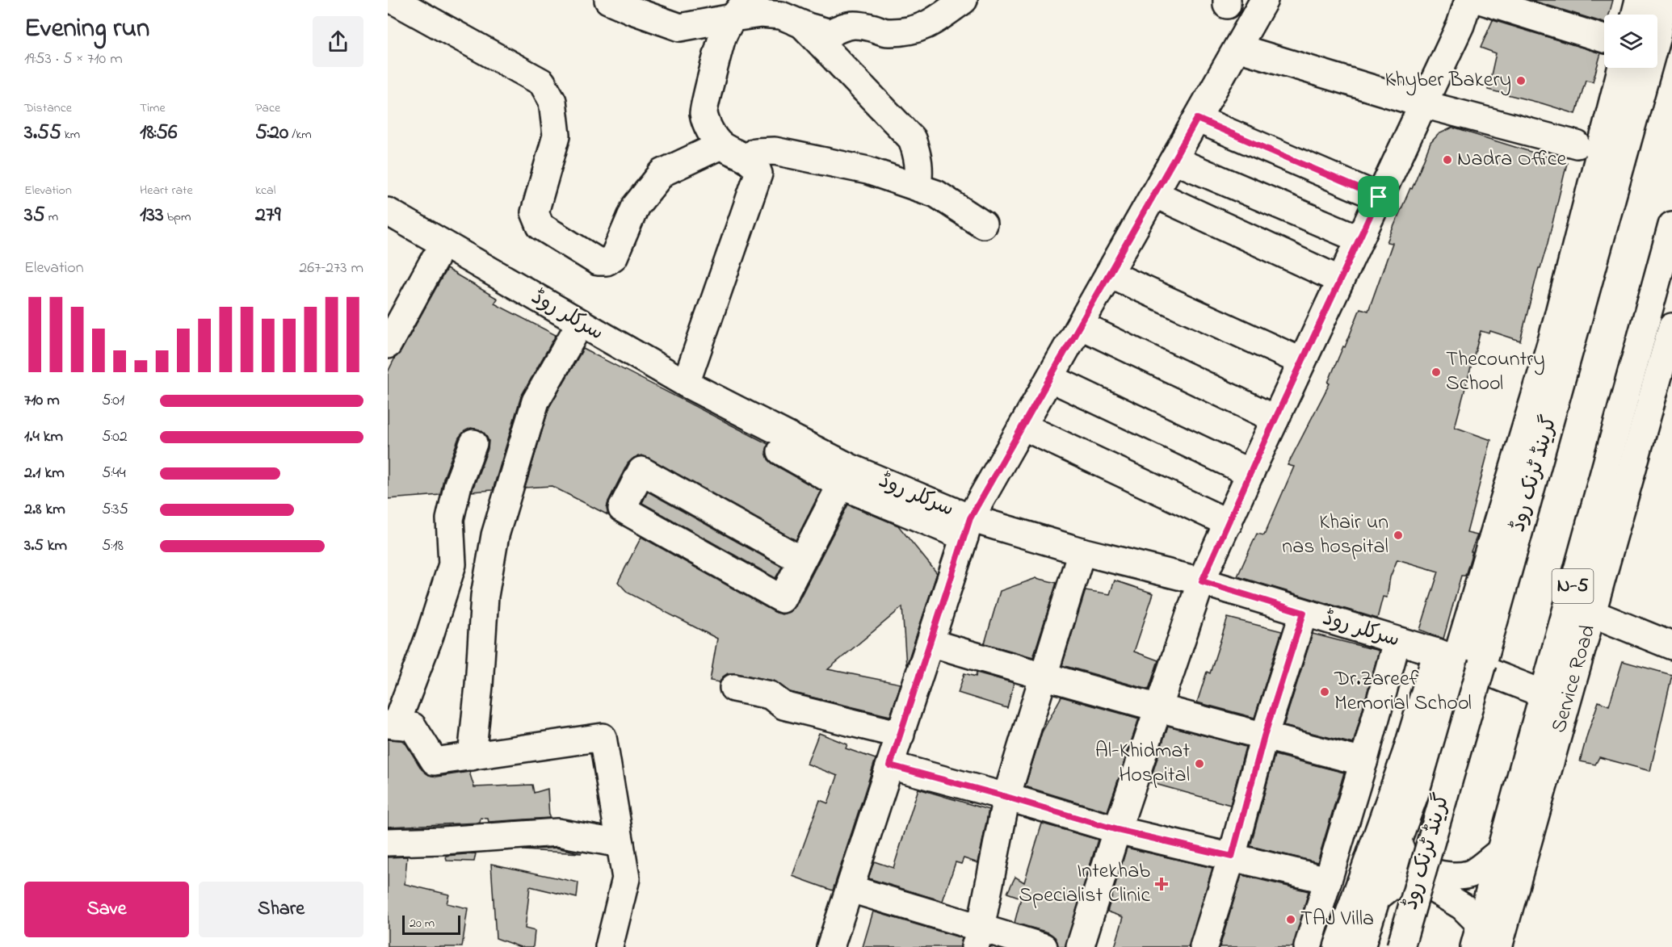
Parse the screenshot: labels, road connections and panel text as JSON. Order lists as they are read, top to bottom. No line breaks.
{"streets":{"main road":["سرکلر روڈ","گرینڈ ٹرنک روڈ","N-5","Service Road"]},"crossings":[["سرکلر روڈ","N-5"]],"places":{"other":["Khyber Bakery","Nadra Office","Thecountry School","Khair un nas hospital","Dr.Zareef Memorial School","Al-Khidmat Hospital","TAJ Villa"],"health":["Intekhab Specialist Clinic"]},"scale_bar":"20 m","page":{"heading":["Evening run","19:53 · 5 × 710 m"],"stats":[["Distance","3.55 km"],["Time","18:56"],["Pace","5:20 /km"],["Elevation","35 m"],["Heart rate","133 bpm"],["kcal","279"]],"chart":["Elevation","267–273 m"],"list":[{"name":"710 m","note":"5:01"},{"name":"1.4 km","note":"5:02"},{"name":"2.1 km","note":"5:44"},{"name":"2.8 km","note":"5:35"},{"name":"3.5 km","note":"5:18"}],"buttons":["Save","Share"],"scale":"20 m"}}
